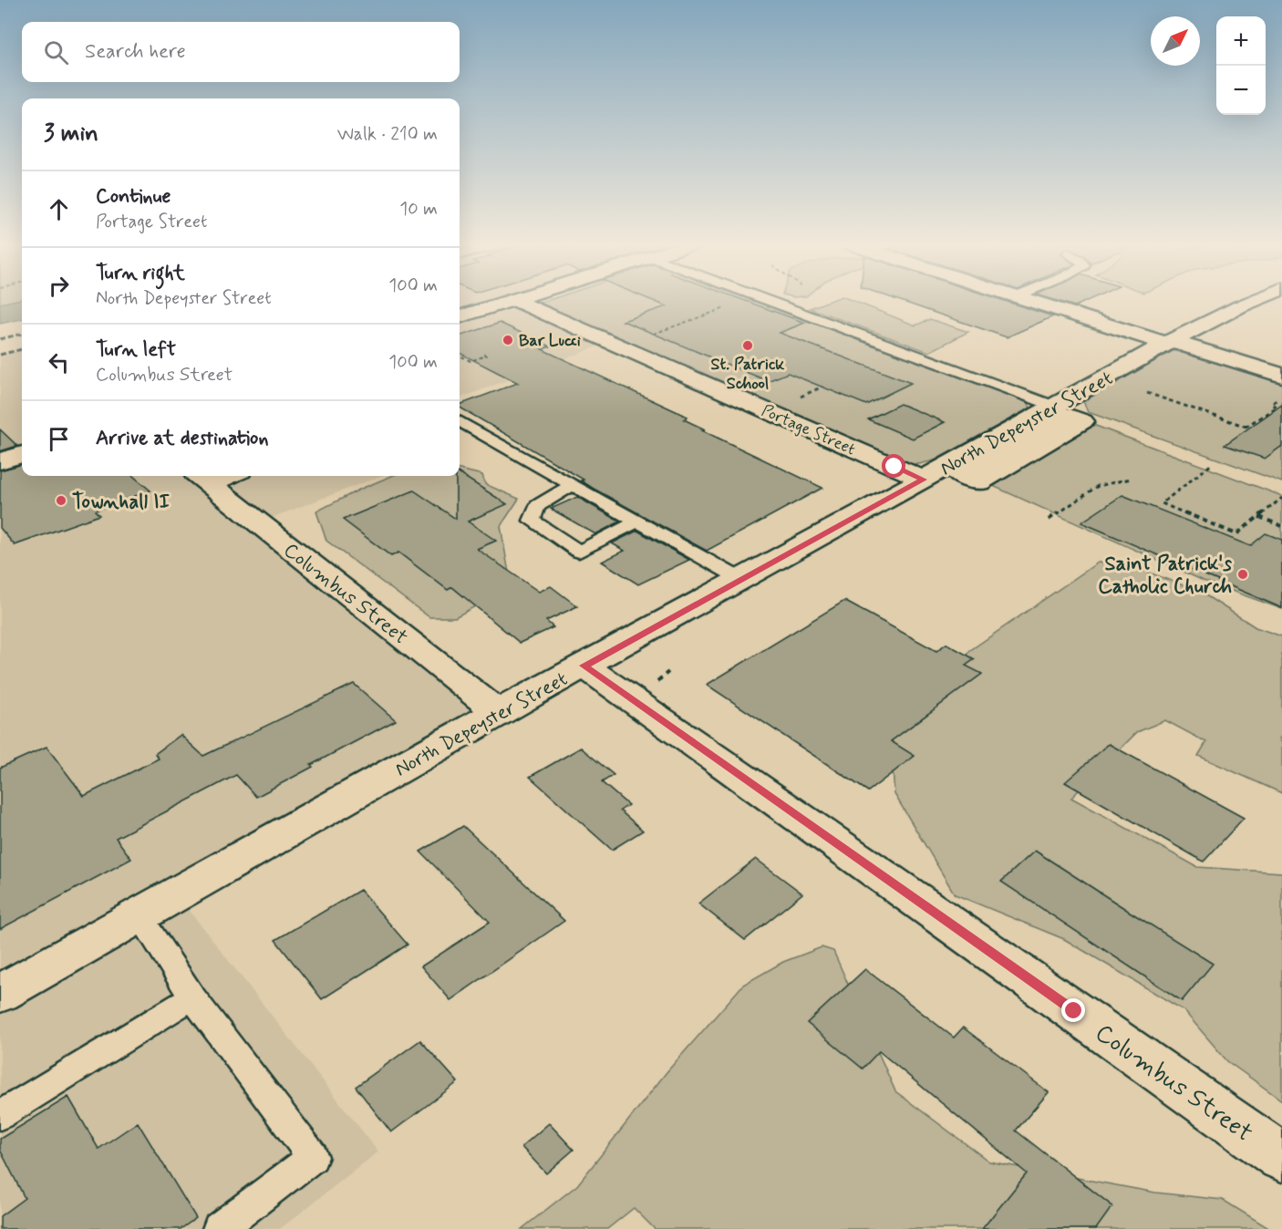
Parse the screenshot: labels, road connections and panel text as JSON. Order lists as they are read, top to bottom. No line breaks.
{"streets":{"street":["North Depeyster Street","Portage Street","Columbus Street"]},"crossings":[["North Depeyster Street","Portage Street"],["North Depeyster Street","Columbus Street"]],"places":["Bar Lucci","St. Patrick School","Townhall II","Saint Patrick's Catholic Church"],"north":"top right","page":{"map_buttons":["+","−"],"search":"Search here","heading":["3 min","Walk · 210 m"],"list":[["Continue","Portage Street","10 m"],["Turn right","North Depeyster Street","100 m"],["Turn left","Columbus Street","100 m"],"Arrive at destination"]}}
